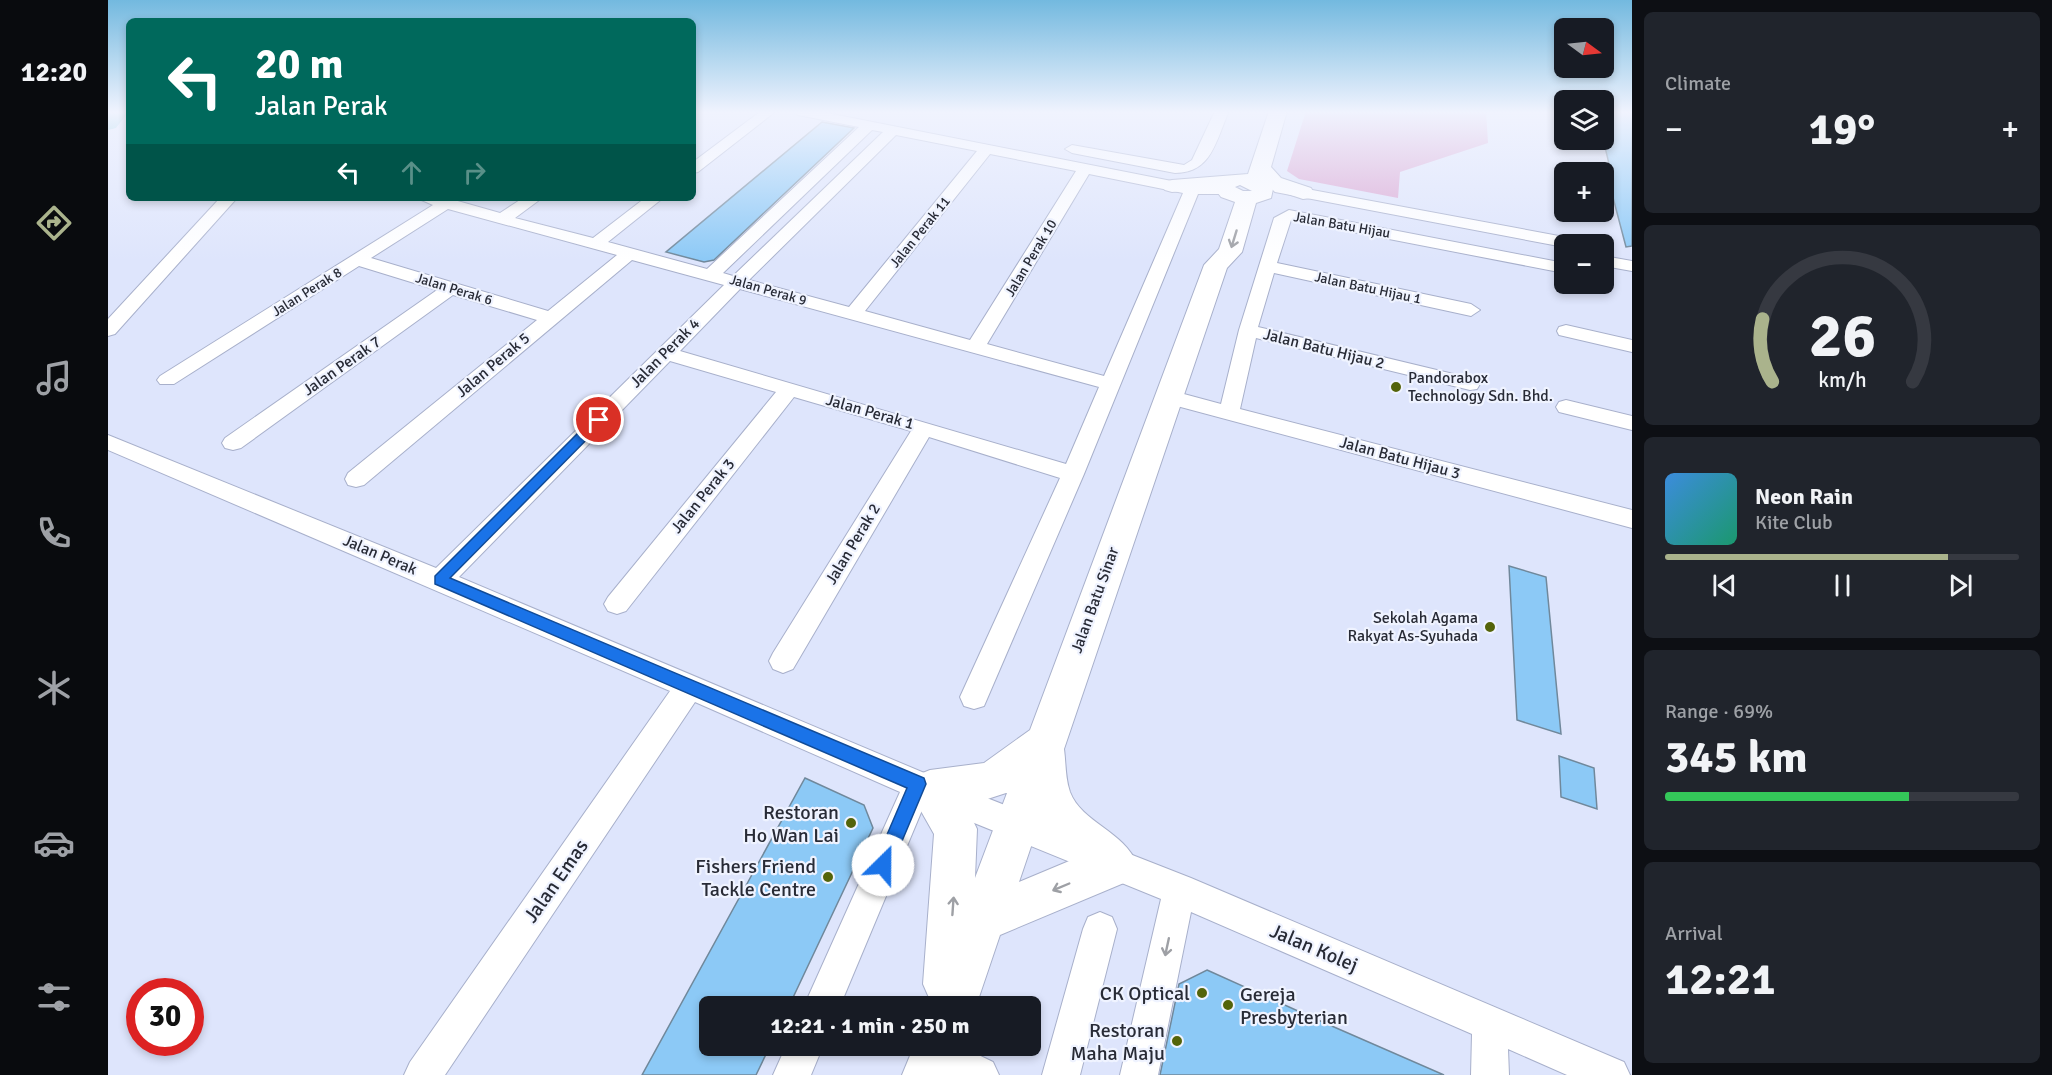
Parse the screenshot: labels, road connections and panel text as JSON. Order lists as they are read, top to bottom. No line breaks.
{"streets":{"street":["Jalan Batu Hijau","Jalan Perak 11","Jalan Perak 10","Jalan Batu Hijau 1","Jalan Perak 6","Jalan Perak 9","Jalan Perak 8","Jalan Batu Hijau 2","Jalan Perak 4","Jalan Perak 5","Jalan Perak 7","Jalan Perak 1","Jalan Batu Hijau 3","Jalan Perak 3","Jalan Perak 2","Jalan Perak","Jalan Batu Sinar","Jalan Emas","Jalan Kolej"]},"crossings":[["Jalan Batu Hijau","Jalan Batu Hijau 1"],["Jalan Batu Hijau","Jalan Batu Hijau 2"],["Jalan Batu Hijau","Jalan Batu Hijau 3"],["Jalan Perak 11","Jalan Perak 9"],["Jalan Perak 10","Jalan Perak 9"],["Jalan Perak 6","Jalan Perak 8"],["Jalan Perak 6","Jalan Perak 5"],["Jalan Perak 6","Jalan Perak 7"],["Jalan Perak 9","Jalan Perak 8"],["Jalan Perak 9","Jalan Perak 4"],["Jalan Perak 9","Jalan Perak 5"],["Jalan Perak 4","Jalan Perak 1"],["Jalan Perak 4","Jalan Perak"],["Jalan Perak 1","Jalan Perak 3"],["Jalan Perak 1","Jalan Perak 2"],["Jalan Batu Hijau 3","Jalan Batu Sinar"],["Jalan Perak","Jalan Batu Sinar"],["Jalan Perak","Jalan Emas"],["Jalan Perak","Jalan Kolej"],["Jalan Batu Sinar","Jalan Kolej"]],"places":["Pandorabox Technology Sdn. Bhd.","Sekolah Agama Rakyat As-Syuhada","Restoran Ho Wan Lai","Fishers Friend Tackle Centre","CK Optical","Gereja Presbyterian","Restoran Maha Maju"],"north":"right","page":{"tabs":"12:20","tile":["Climate",["Range · 69%","345 km"],["Arrival","12:21"]],"map_buttons":["+","−"],"turn":["20 m","Jalan Perak"],"heat":["−","19°","+"],"song":["Neon Rain","Kite Club"],"limit":"30","trip":"12:21 · 1 min · 250 m","gauge":["26","km/h"]}}
